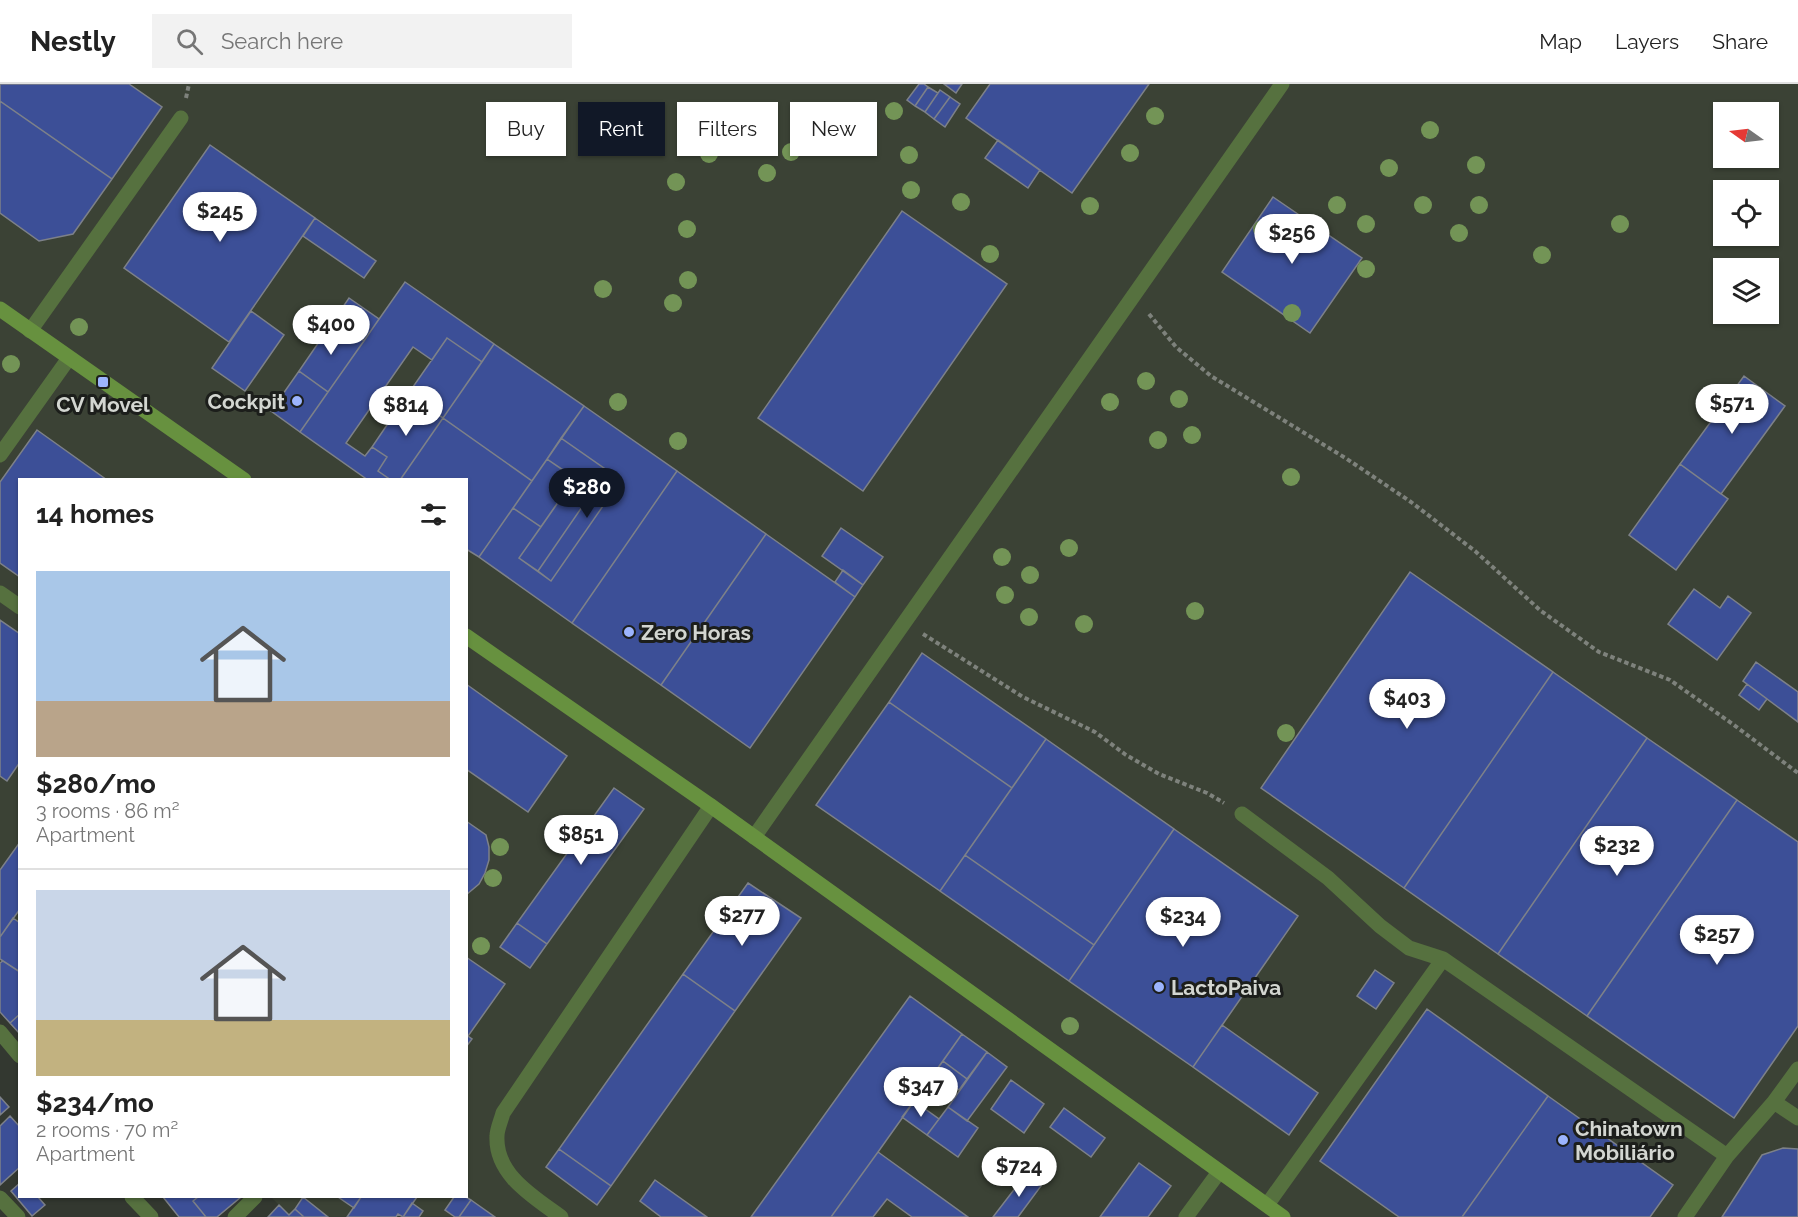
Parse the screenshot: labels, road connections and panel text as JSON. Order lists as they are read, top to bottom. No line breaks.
{"places":{"transit":["CV Movel"],"other":["Cockpit","Zero Horas","LactoPaiva","Chinatown Mobiliário"]},"north":"left","page":{"header":"Nestly","search":"Search here","nav":["Map","Layers","Share"],"chip":["Buy","Rent","Filters","New"],"price":["$245","$256","$400","$571","$814","$280","$403","$851","$232","$277","$234","$257","$347","$724"],"heading":"14 homes","list":[{"name":"$280/mo","note":"3 rooms · 86 m² · Apartment"},{"name":"$234/mo","note":"2 rooms · 70 m² · Apartment"}]}}
